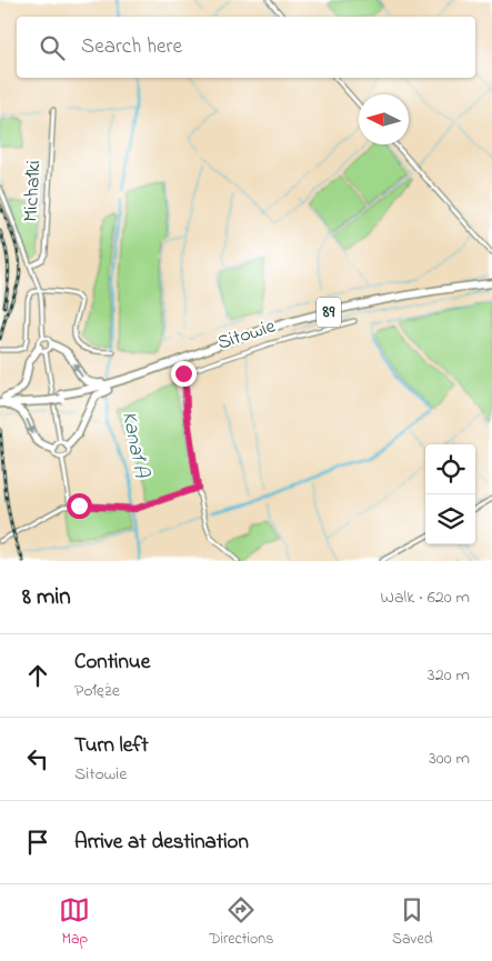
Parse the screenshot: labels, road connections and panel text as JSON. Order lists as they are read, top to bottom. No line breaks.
{"streets":{"highway":["89"],"street":["Michałki","Sitowie"]},"water":["Kanał A"],"north":"left","page":{"search":"Search here","heading":["8 min","Walk · 620 m"],"list":[["Continue","Połęże","320 m"],["Turn left","Sitowie","300 m"],"Arrive at destination"],"nav":["Map","Directions","Saved"]}}
